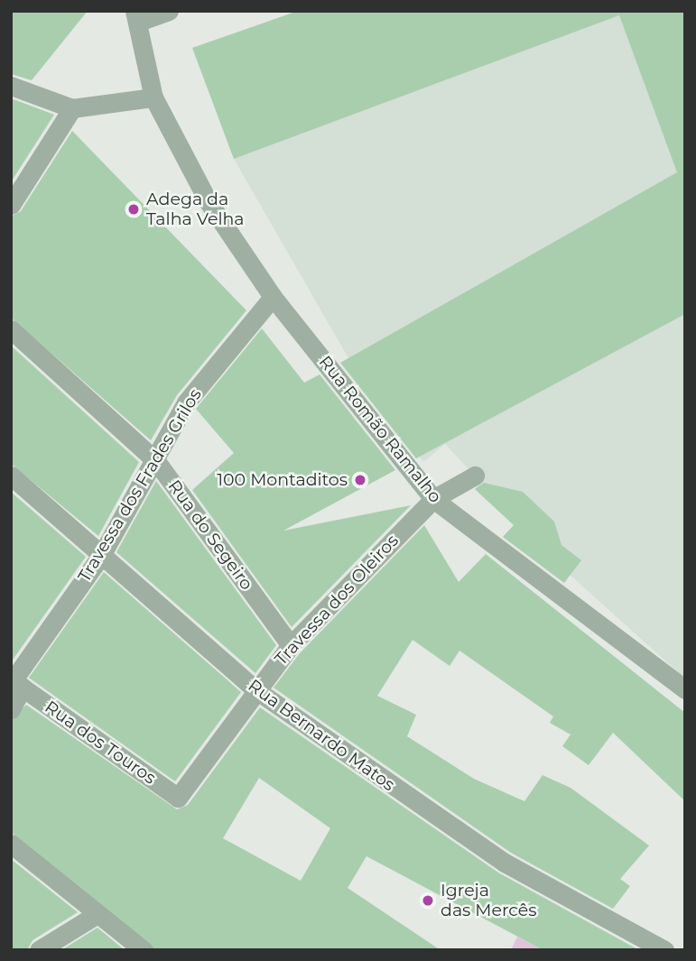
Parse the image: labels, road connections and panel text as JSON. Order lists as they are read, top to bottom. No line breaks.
{"streets":{"street":["Rua Romão Ramalho","Travessa dos Frades Grilos","Rua do Segeiro","Travessa dos Oleiros","Rua Bernardo Matos","Rua dos Touros"]},"crossings":[["Rua Romão Ramalho","Travessa dos Frades Grilos"],["Rua Romão Ramalho","Travessa dos Oleiros"],["Travessa dos Frades Grilos","Rua do Segeiro"],["Travessa dos Frades Grilos","Rua Bernardo Matos"],["Travessa dos Frades Grilos","Rua dos Touros"],["Rua do Segeiro","Travessa dos Oleiros"],["Travessa dos Oleiros","Rua Bernardo Matos"],["Travessa dos Oleiros","Rua dos Touros"]],"places":["Adega da Talha Velha","100 Montaditos","Igreja das Mercês"]}
